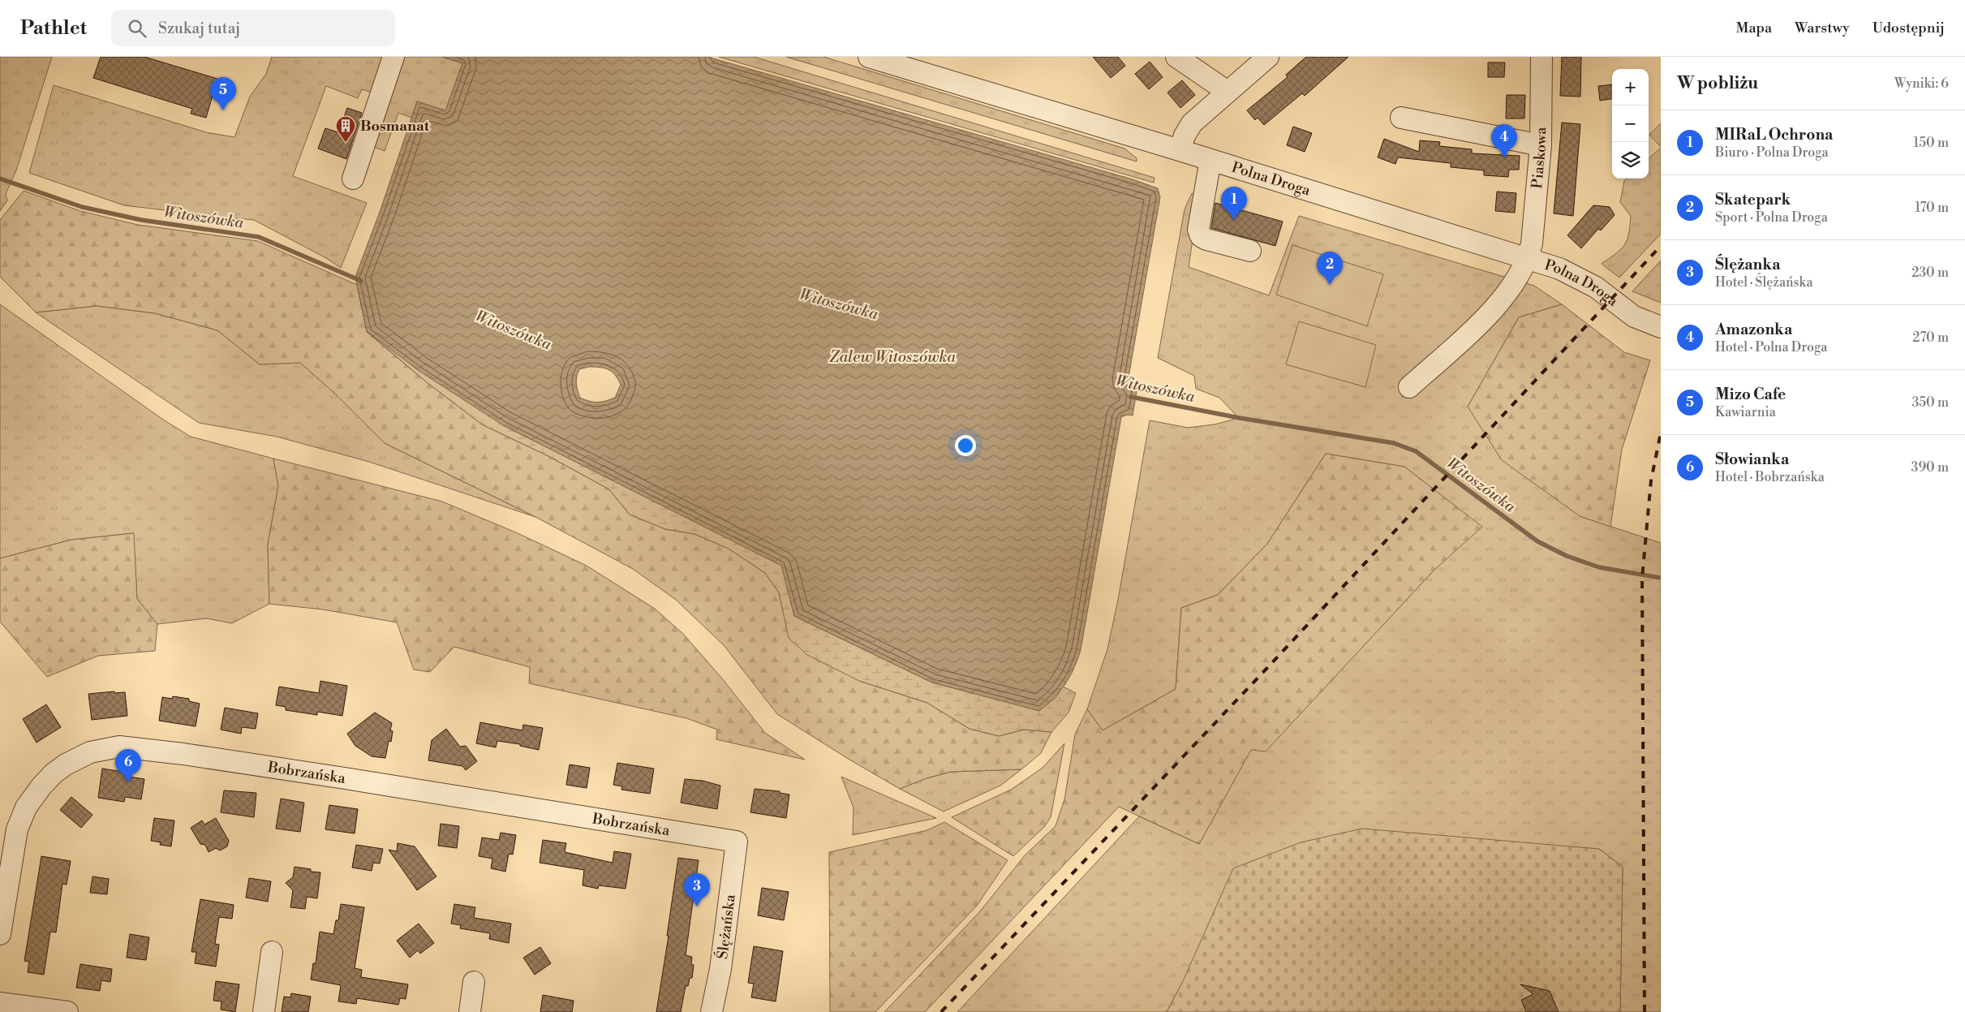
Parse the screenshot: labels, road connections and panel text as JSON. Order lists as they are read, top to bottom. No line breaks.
{"streets":{"street":["Piaskowa","Polna Droga","Bobrzańska","Ślężańska"]},"crossings":[["Piaskowa","Polna Droga"],["Bobrzańska","Ślężańska"]],"water":["Witoszówka","Zalew Witoszówka"],"places":{"building":["Bosmanat"]},"page":{"header":"Pathlet","search":"Szukaj tutaj","nav":["Mapa","Warstwy","Udostępnij"],"heading":["W pobliżu","Wyniki: 6"],"map_buttons":["+","−"],"pins":["5","4","1","2","6","3"],"list":[{"mark":"1","name":"MIRaL Ochrona","note":"Biuro · Polna Droga","value":"150 m"},{"mark":"2","name":"Skatepark","note":"Sport · Polna Droga","value":"170 m"},{"mark":"3","name":"Ślężanka","note":"Hotel · Ślężańska","value":"230 m"},{"mark":"4","name":"Amazonka","note":"Hotel · Polna Droga","value":"270 m"},{"mark":"5","name":"Mizo Cafe","note":"Kawiarnia","value":"350 m"},{"mark":"6","name":"Słowianka","note":"Hotel · Bobrzańska","value":"390 m"}]}}
